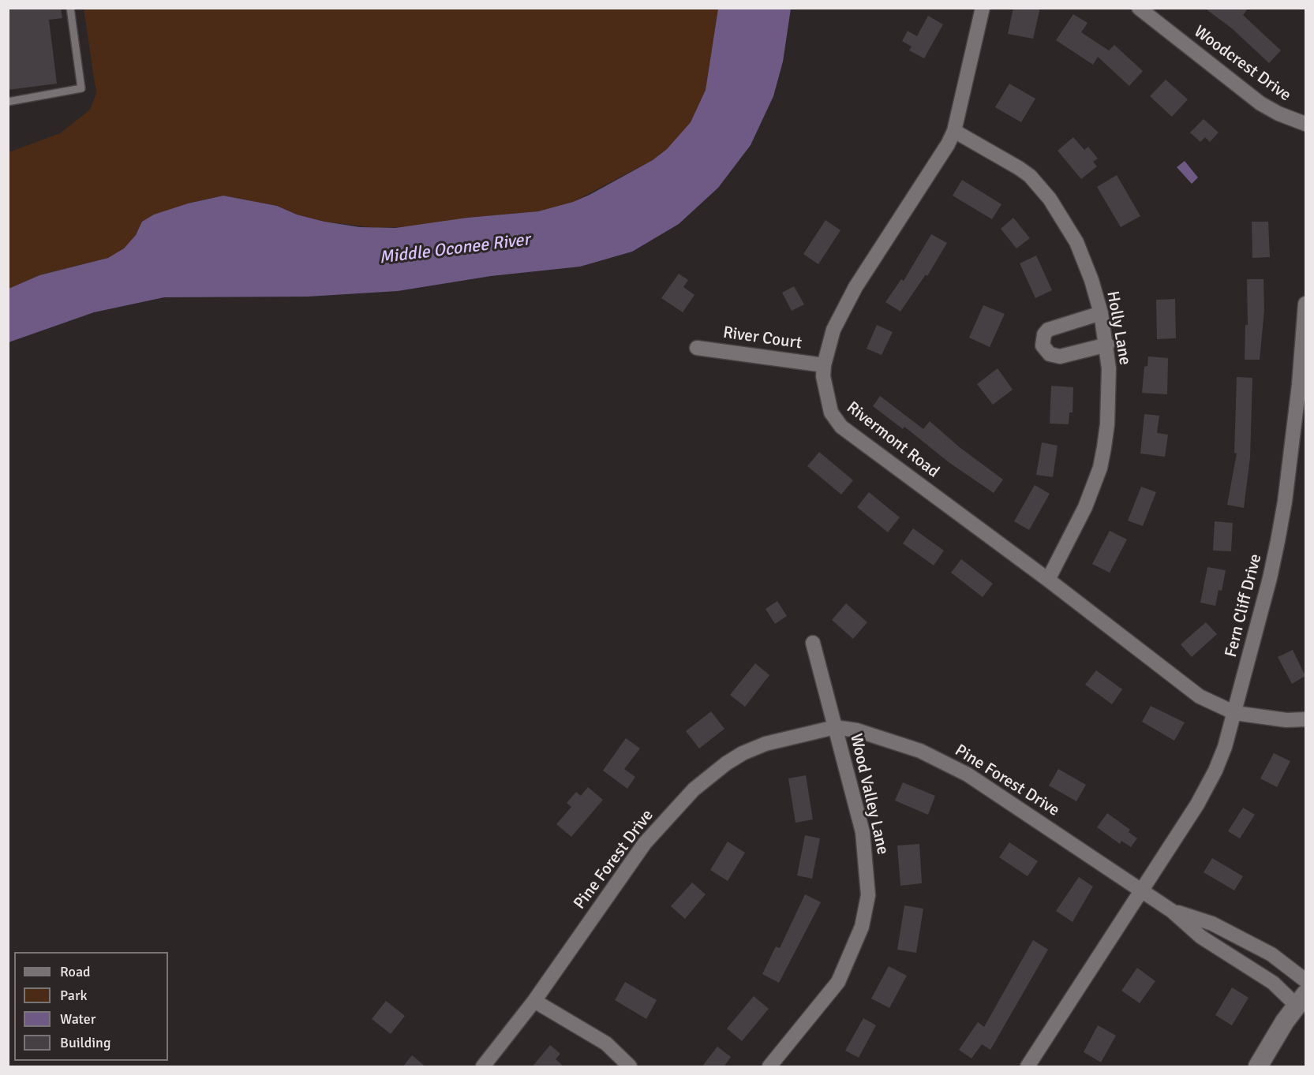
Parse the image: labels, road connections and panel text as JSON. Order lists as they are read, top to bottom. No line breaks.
{"streets":{"street":["Woodcrest Drive","Holly Lane","River Court","Rivermont Road","Fern Cliff Drive","Pine Forest Drive","Wood Valley Lane"]},"crossings":[["Holly Lane","Rivermont Road"],["River Court","Rivermont Road"],["Rivermont Road","Fern Cliff Drive"],["Fern Cliff Drive","Pine Forest Drive"],["Pine Forest Drive","Wood Valley Lane"]],"water":["Middle Oconee River"],"legend":["Road","Park","Water","Building"]}
